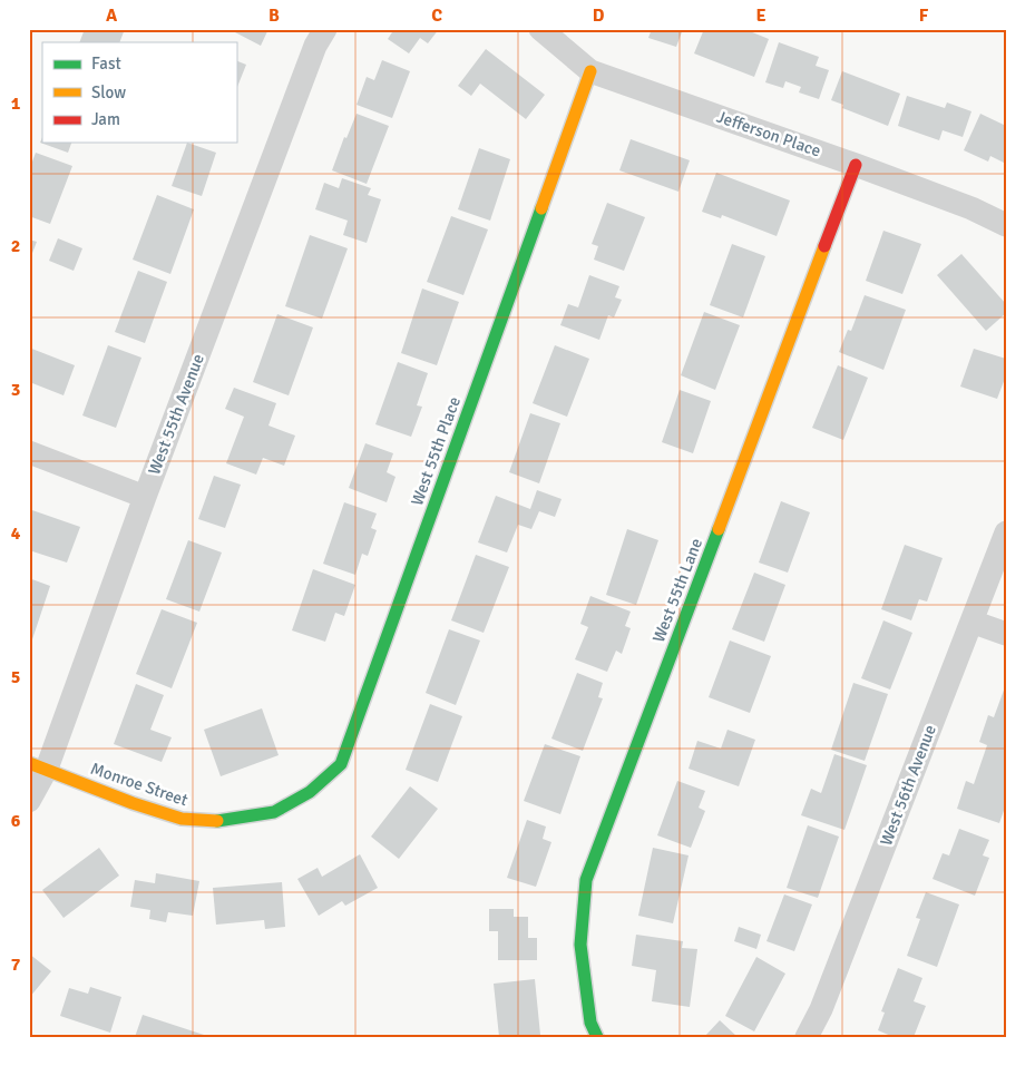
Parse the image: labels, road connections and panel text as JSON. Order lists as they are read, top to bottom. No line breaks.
{"streets":{"street":["Jefferson Place","West 55th Avenue","West 55th Place","West 55th Lane","Monroe Street","West 56th Avenue"]},"crossings":[["Jefferson Place","West 55th Place"],["Jefferson Place","West 55th Lane"],["West 55th Avenue","Monroe Street"],["West 55th Place","Monroe Street"]],"legend":["Fast","Slow","Jam"],"grid":{"columns":["A","B","C","D","E","F"],"rows":["1","2","3","4","5","6","7"]}}
